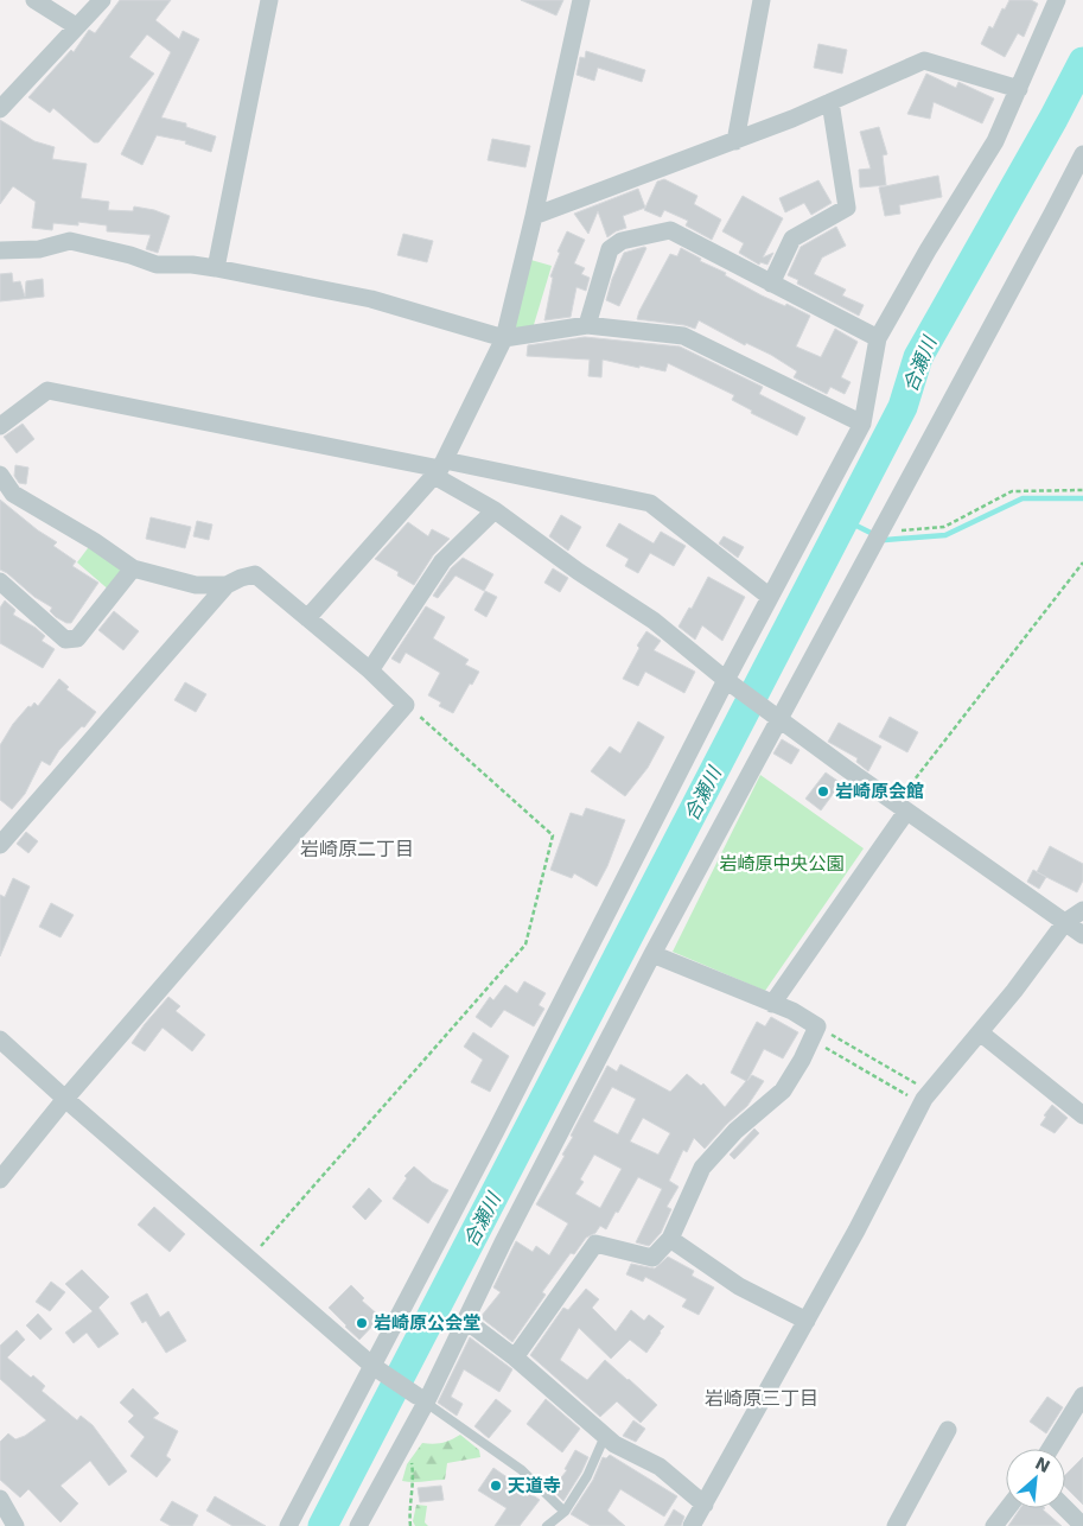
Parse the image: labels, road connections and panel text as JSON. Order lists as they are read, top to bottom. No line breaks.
{"districts":["岩崎原二丁目","岩崎原三丁目"],"water":["合瀬川"],"parks":["岩崎原中央公園"],"places":["岩崎原会館","岩崎原公会堂","天道寺"],"north":"top right"}
